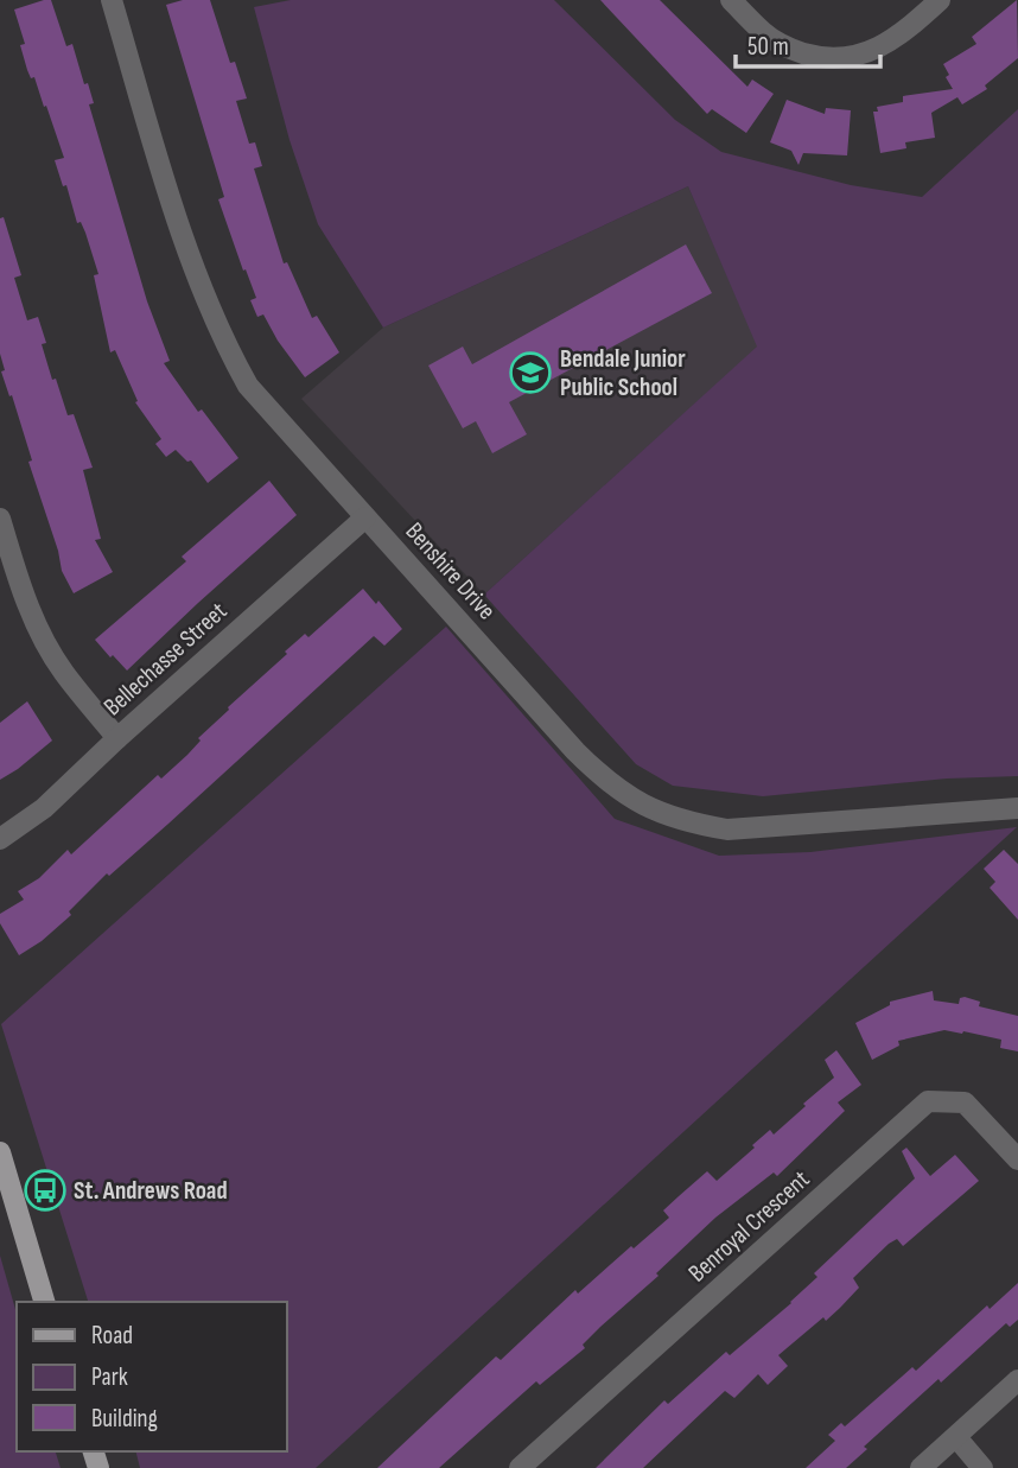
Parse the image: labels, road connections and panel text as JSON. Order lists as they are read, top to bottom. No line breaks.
{"streets":{"street":["Benshire Drive","Bellechasse Street","Benroyal Crescent"]},"crossings":[["Benshire Drive","Bellechasse Street"]],"places":{"school or university":["Bendale Junior Public School"],"bus stop":["St. Andrews Road"]},"legend":["Road","Park","Building"],"scale_bar":"50 m"}
